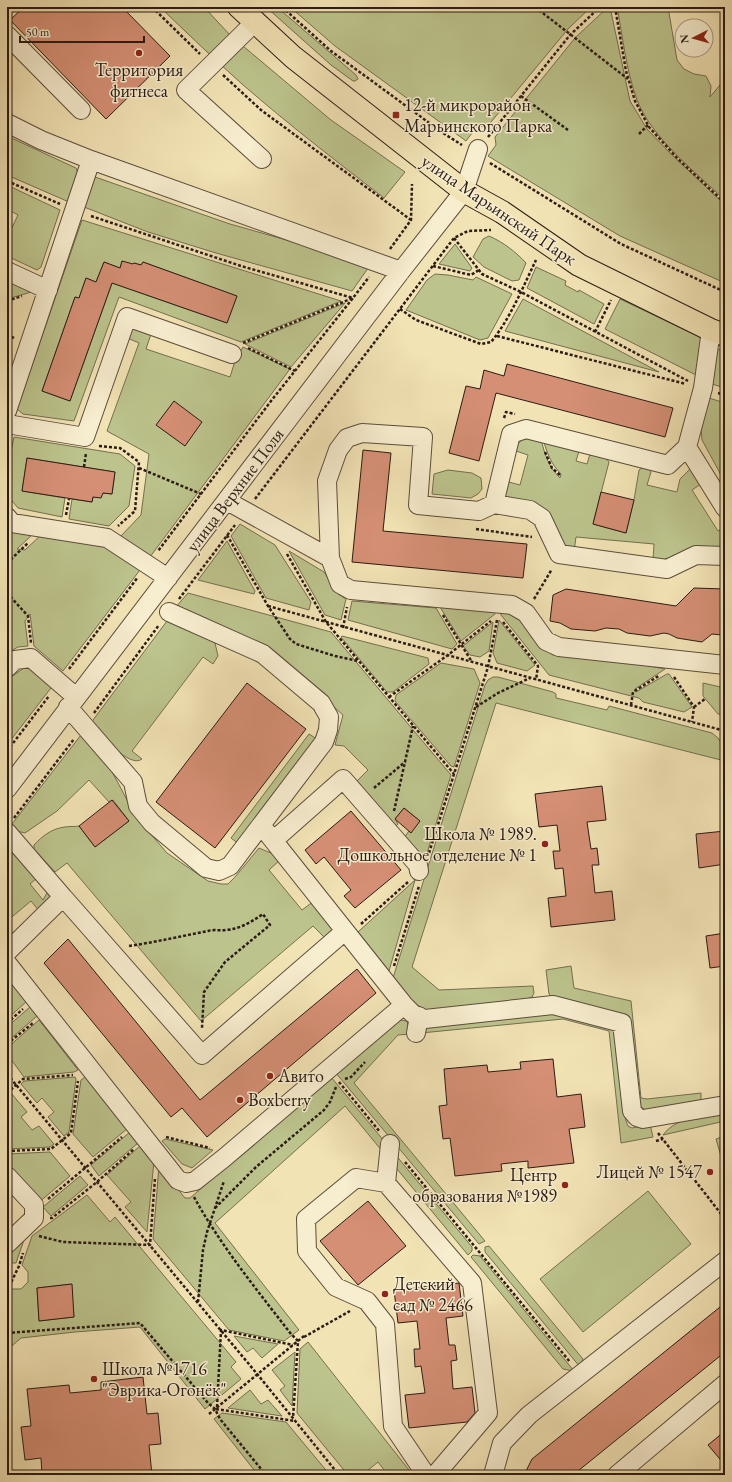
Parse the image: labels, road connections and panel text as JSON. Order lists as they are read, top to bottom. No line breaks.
{"streets":{"main road":["улица Марьинский Парк"],"street":["улица Верхние Поля"]},"crossings":[["улица Марьинский Парк","улица Верхние Поля"]],"places":{"other":["Территория фитнеса","Школа № 1989. Дошкольное отделение № 1","Авито","Boxberry","Лицей № 1547","Центр образования №1989","Детский сад № 2466","Школа №1716 \"Эврика-Огонёк\""],"transit":["12-й микрорайон Марьинского Парка"]},"scale_bar":"50 m","north":"left"}
